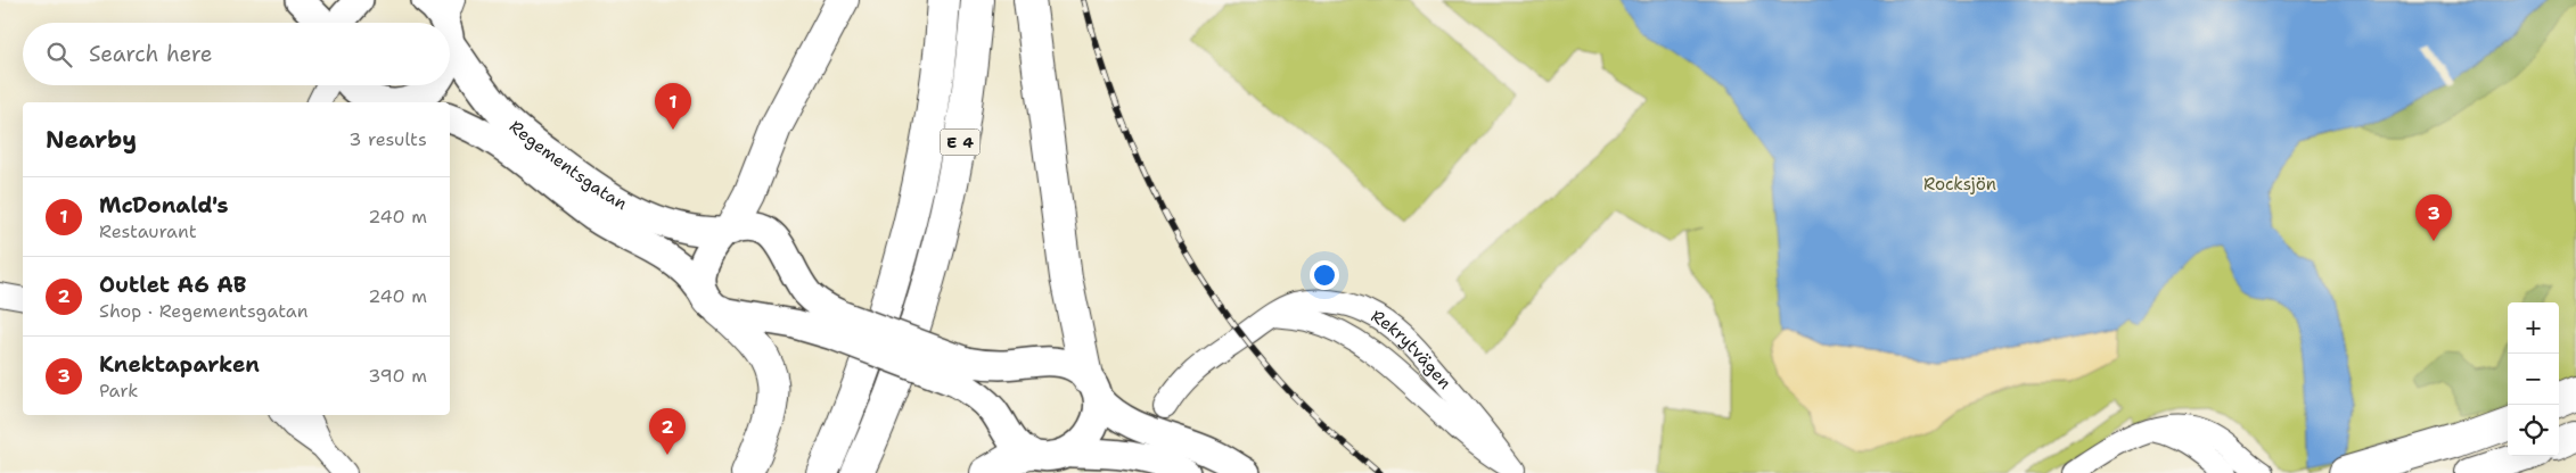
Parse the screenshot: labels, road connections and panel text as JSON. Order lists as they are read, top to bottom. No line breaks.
{"streets":{"main road":["E 4"],"street":["Regementsgatan","Rekrytvägen"]},"parks":["Rocksjön"],"page":{"search":"Search here","pins":["1","3","2"],"heading":["Nearby","3 results"],"list":[{"mark":"1","name":"McDonald's","note":"Restaurant","value":"240 m"},{"mark":"2","name":"Outlet A6 AB","note":"Shop · Regementsgatan","value":"240 m"},{"mark":"3","name":"Knektaparken","note":"Park","value":"390 m"}],"map_buttons":["+","−"]}}
